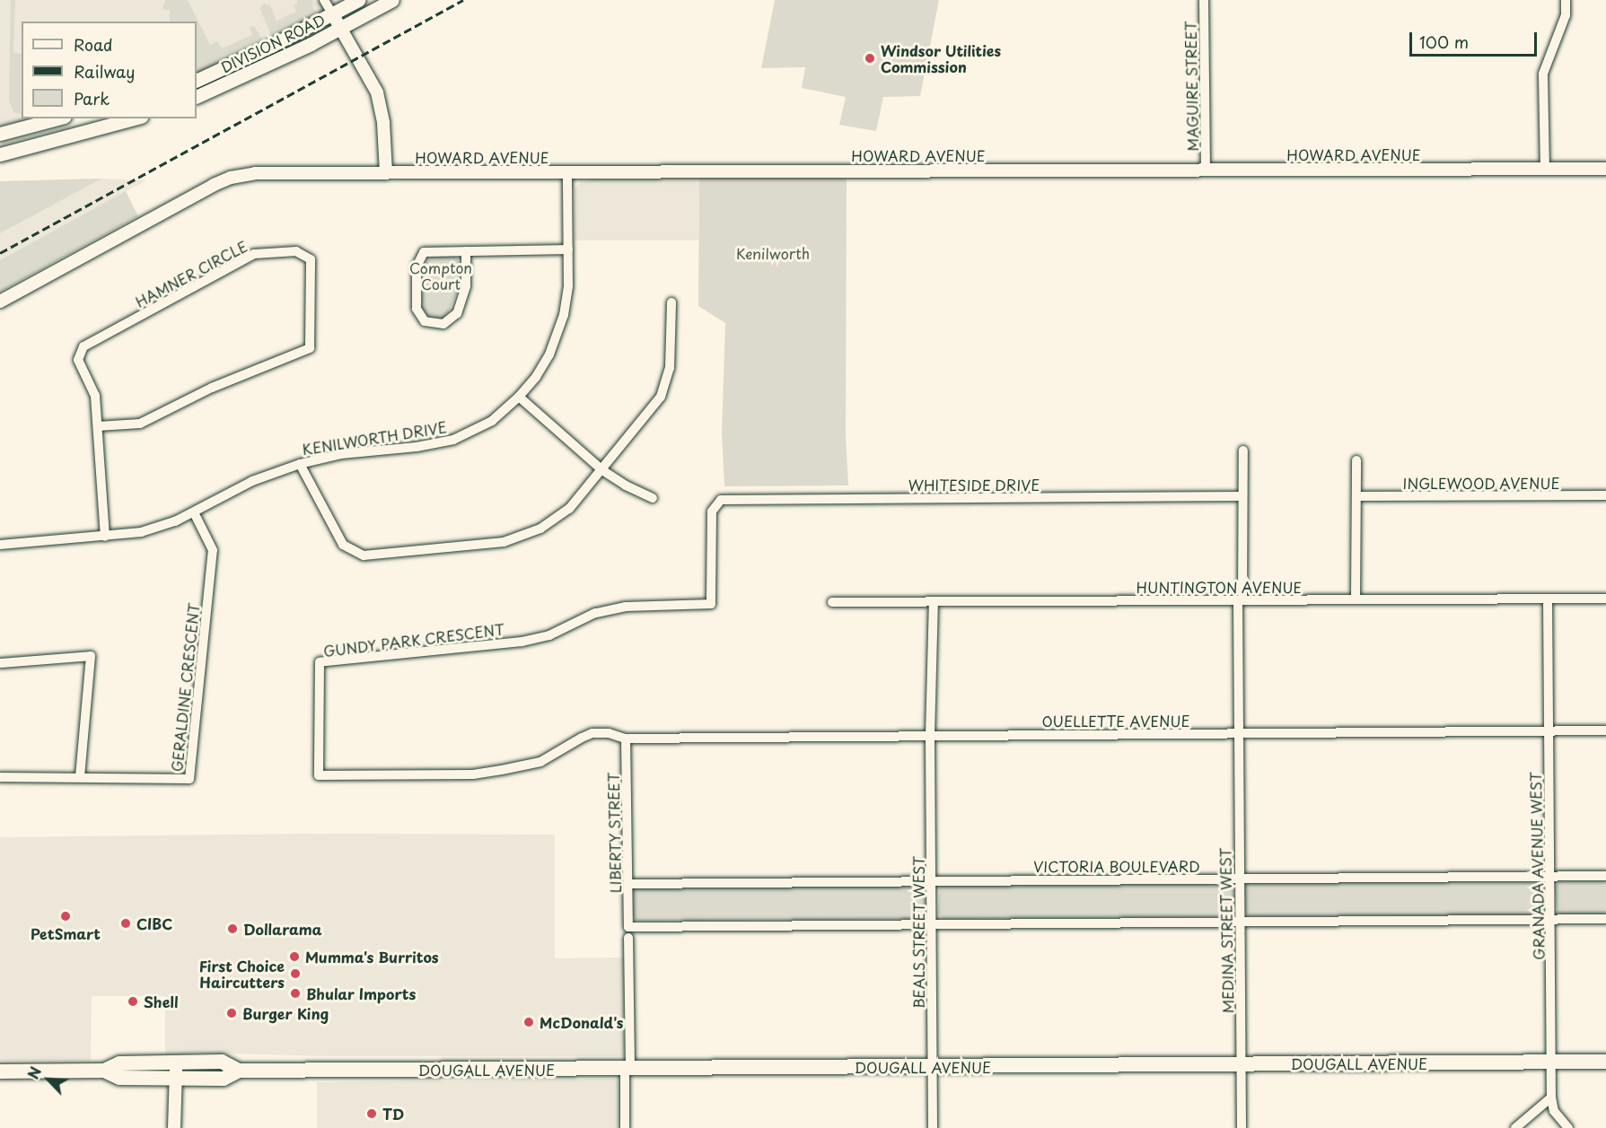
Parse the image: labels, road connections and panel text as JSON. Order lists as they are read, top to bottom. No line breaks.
{"streets":{"main road":["DIVISION ROAD","DOUGALL AVENUE"],"street":["MAGUIRE STREET","HOWARD AVENUE","HAMNER CIRCLE","KENILWORTH DRIVE","INGLEWOOD AVENUE","WHITESIDE DRIVE","HUNTINGTON AVENUE","GUNDY PARK CRESCENT","GERALDINE CRESCENT","OUELLETTE AVENUE","LIBERTY STREET","VICTORIA BOULEVARD","GRANADA AVENUE WEST","MEDINA STREET WEST","BEALS STREET WEST"]},"crossings":[["MAGUIRE STREET","HOWARD AVENUE"],["HOWARD AVENUE","KENILWORTH DRIVE"],["HAMNER CIRCLE","KENILWORTH DRIVE"],["KENILWORTH DRIVE","GERALDINE CRESCENT"],["WHITESIDE DRIVE","GUNDY PARK CRESCENT"],["WHITESIDE DRIVE","MEDINA STREET WEST"],["HUNTINGTON AVENUE","GRANADA AVENUE WEST"],["HUNTINGTON AVENUE","MEDINA STREET WEST"],["HUNTINGTON AVENUE","BEALS STREET WEST"],["GUNDY PARK CRESCENT","OUELLETTE AVENUE"],["GUNDY PARK CRESCENT","LIBERTY STREET"],["OUELLETTE AVENUE","LIBERTY STREET"],["OUELLETTE AVENUE","GRANADA AVENUE WEST"],["OUELLETTE AVENUE","MEDINA STREET WEST"],["OUELLETTE AVENUE","BEALS STREET WEST"],["LIBERTY STREET","VICTORIA BOULEVARD"],["LIBERTY STREET","BEALS STREET WEST"],["VICTORIA BOULEVARD","GRANADA AVENUE WEST"],["VICTORIA BOULEVARD","MEDINA STREET WEST"],["VICTORIA BOULEVARD","BEALS STREET WEST"],["GRANADA AVENUE WEST","DOUGALL AVENUE"],["MEDINA STREET WEST","DOUGALL AVENUE"],["BEALS STREET WEST","DOUGALL AVENUE"]],"parks":["Kenilworth","Compton Court"],"places":["Windsor Utilities Commission","PetSmart","CIBC","Dollarama","Mumma's Burritos","First Choice Haircutters","Bhular Imports","Shell","Burger King","McDonald's","TD"],"legend":["Road","Railway","Park"],"scale_bar":"100 m","north":"top left"}
